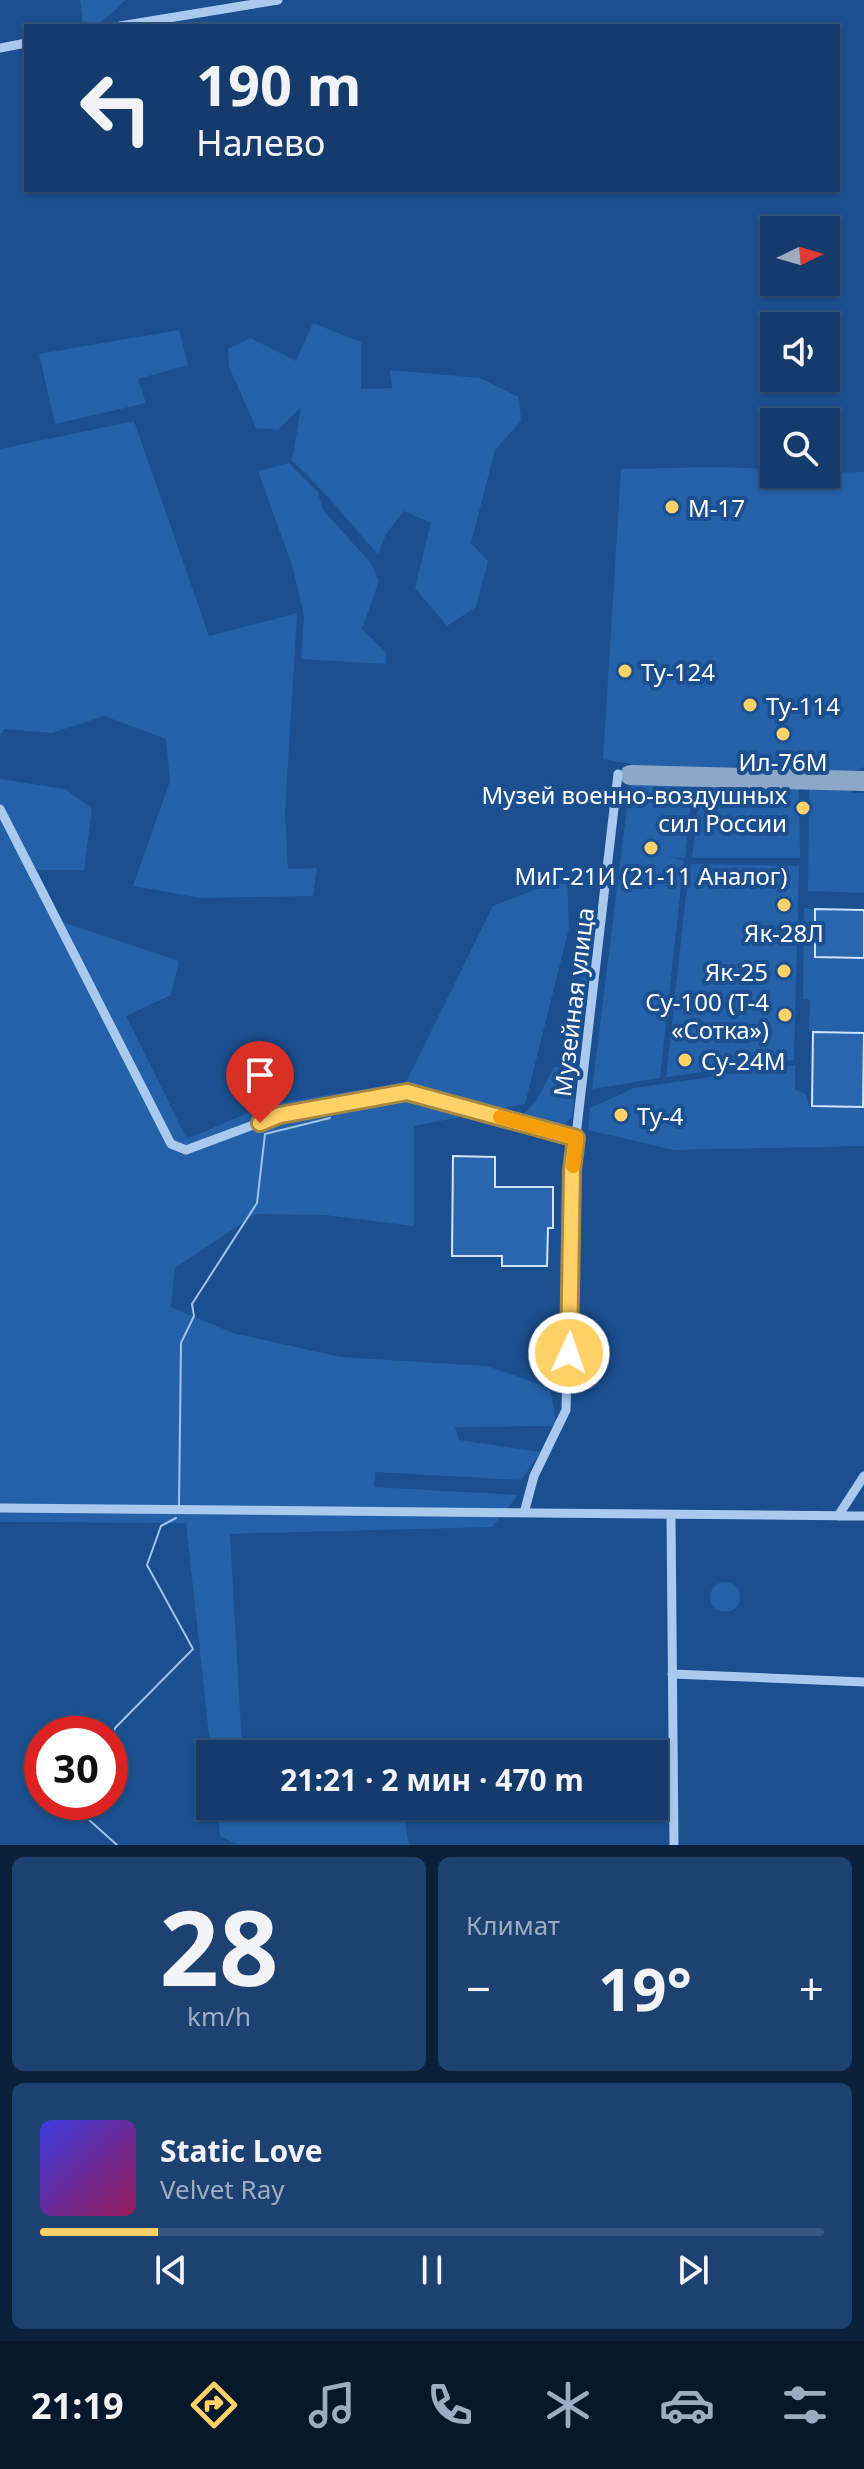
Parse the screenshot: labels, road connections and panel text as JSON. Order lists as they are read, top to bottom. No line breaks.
{"streets":{"street":["Музейная улица"]},"places":["М-17","Ту-124","Ту-114","Ил-76М","Музей военно-воздушных сил России","МиГ-21И (21-11 Аналог)","Як-28Л","Як-25","Су-100 (Т-4 «Сотка»)","Су-24М","Ту-4"],"north":"right","page":{"turn":["190 m","Налево"],"limit":"30","trip":"21:21 · 2 мин · 470 m","tile":[["28","km/h"],"Климат"],"heat":["−","19°","+"],"song":["Static Love","Velvet Ray"],"tabs":"21:19"}}
